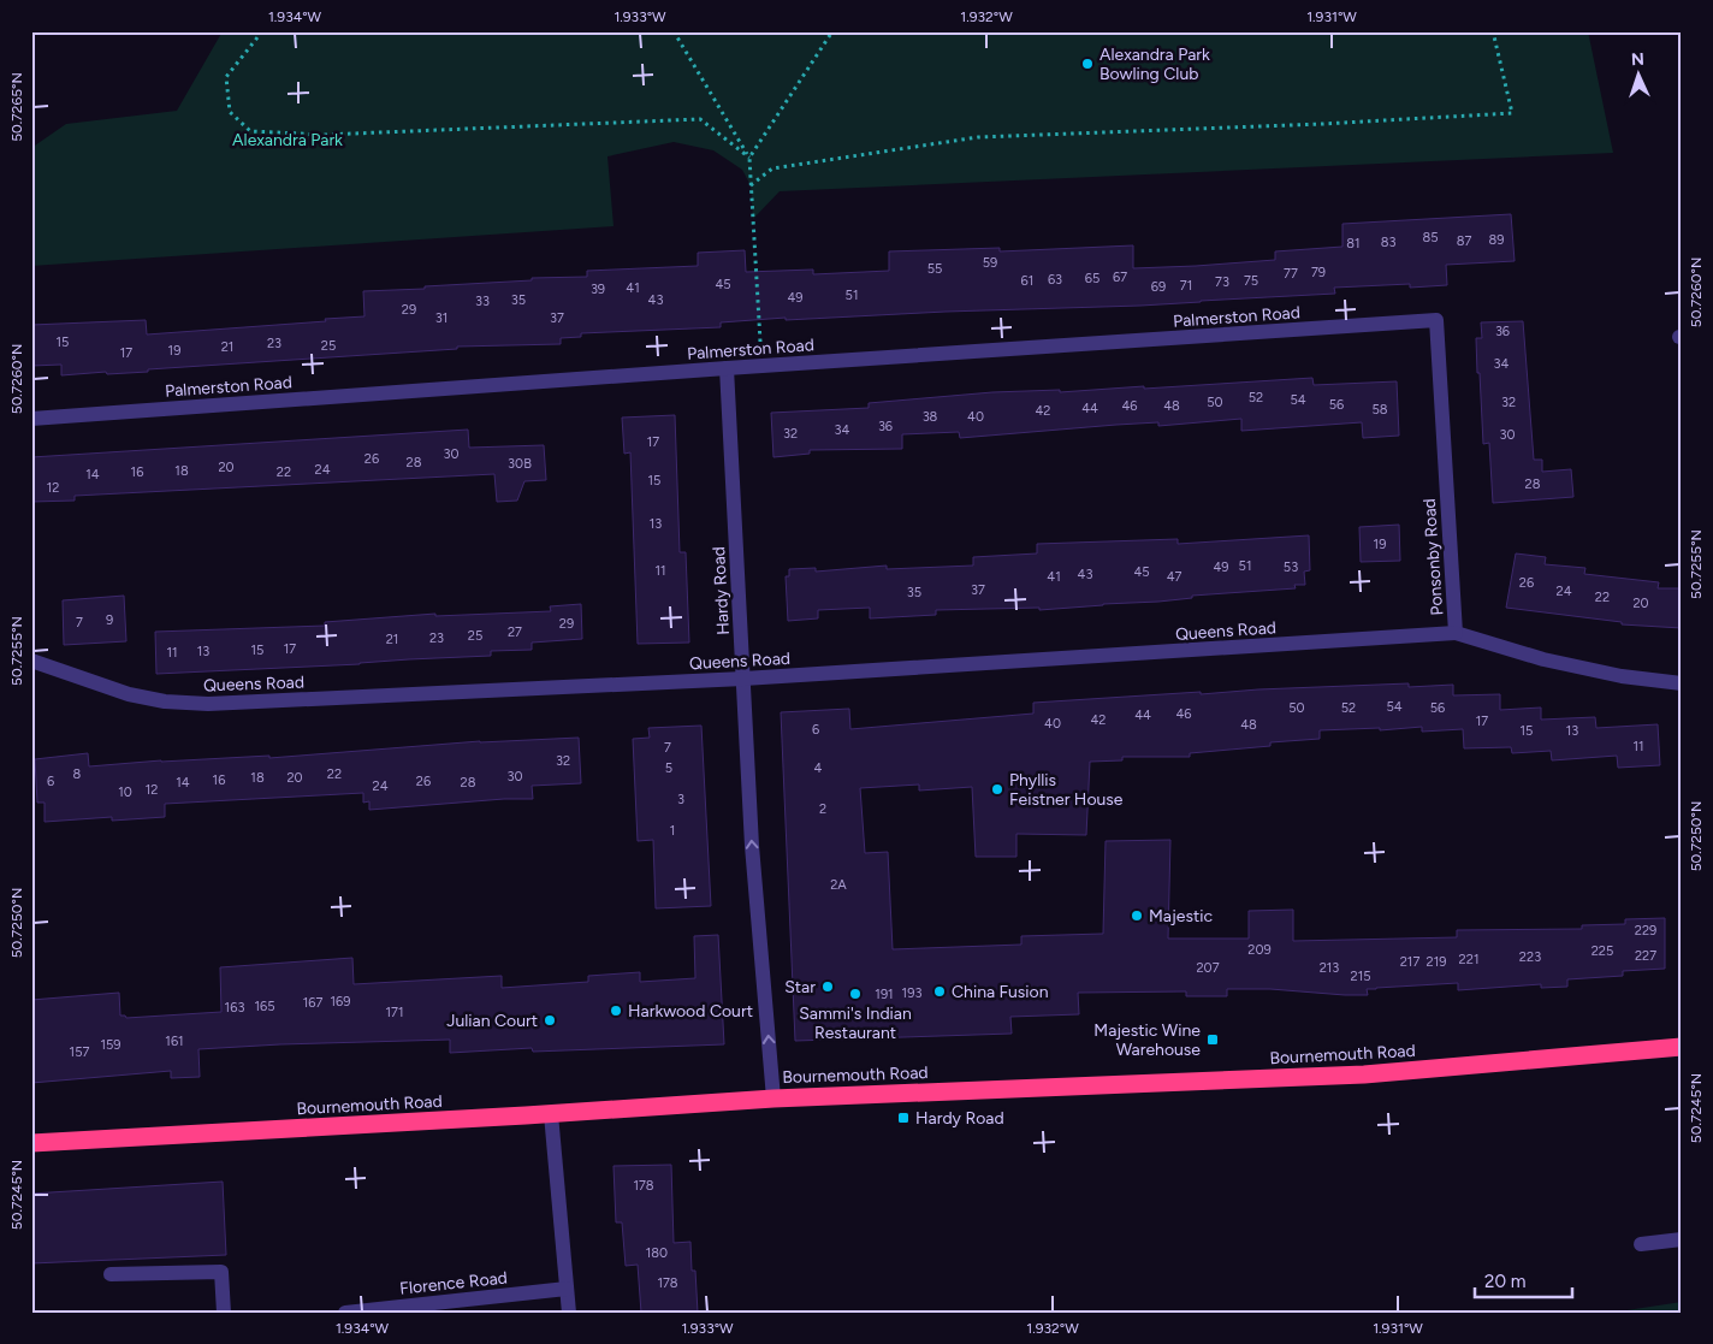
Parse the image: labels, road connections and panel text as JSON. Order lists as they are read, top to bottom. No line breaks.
{"streets":{"highway":["Bournemouth Road"],"street":["Palmerston Road","Ponsonby Road","Hardy Road","Queens Road","Florence Road"]},"crossings":[["Palmerston Road","Ponsonby Road"],["Palmerston Road","Hardy Road"],["Ponsonby Road","Queens Road"],["Hardy Road","Queens Road"],["Hardy Road","Bournemouth Road"]],"one_way":["Hardy Road"],"parks":["Alexandra Park"],"places":{"other":["Alexandra Park Bowling Club","Phyllis Feistner House","Majestic","Star","China Fusion","Sammi's Indian Restaurant","Harkwood Court","Julian Court"],"transit":["Majestic Wine Warehouse","Hardy Road"]},"house_numbers":["85","89","87","83","81","59","55","79","77","67","65","63","61","75","73","45","71","69","41","39","51","49","35","43","33","29","31","37","36","15","23","25","21","19","17","34","52","54","50","32","56","46","48","44","58","42","38","40","36","34","32","30","17","30","26","28","30B","20","24","18","16","22","14","15","28","12","13","19","51","49","53","11","45","43","41","47","26","37","24","35","22","20","9","7","29","27","25","23","21","17","15","13","11","54","50","52","56","46","44","42","17","40","48","6","15","13","11","7","32","5","4","8","22","30","18","20","16","6","26","14","28","24","12","10","3","2","1","2A","229","209","225","227","223","221","217","219","207","213","215","193","191","169","167","165","163","171","161","159","157","178","180","178"],"scale_bar":"20 m","north":"top","coordinates":["1.934°W","1.933°W","1.932°W","1.931°W","50.7265°N","50.7260°N","50.7255°N","50.7250°N","50.7245°N"]}
